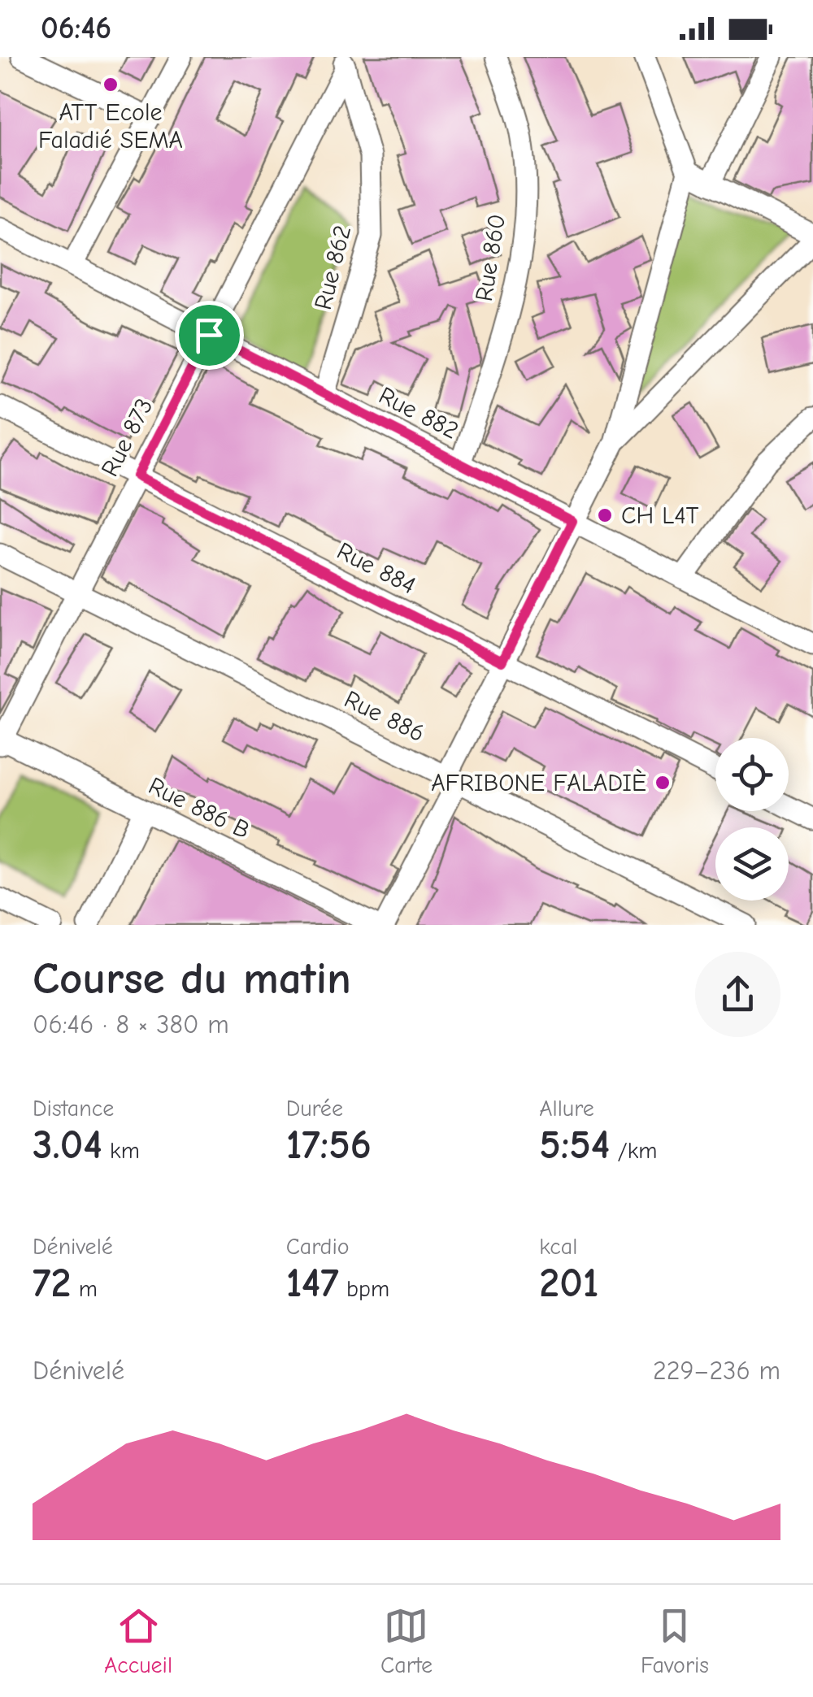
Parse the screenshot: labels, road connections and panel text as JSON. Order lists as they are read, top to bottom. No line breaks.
{"streets":{"street":["Rue 860","Rue 862","Rue 882","Rue 873","Rue 884","Rue 886","Rue 886 B"]},"crossings":[["Rue 860","Rue 882"],["Rue 862","Rue 882"],["Rue 862","Rue 873"],["Rue 882","Rue 873"],["Rue 873","Rue 884"],["Rue 873","Rue 886"],["Rue 873","Rue 886 B"]],"places":["ATT Ecole Faladié SEMA","CH L4T","AFRIBONE FALADIÈ"],"page":{"status":"06:46","heading":["Course du matin","06:46 · 8 × 380 m"],"stats":[["Distance","3.04 km"],["Durée","17:56"],["Allure","5:54 /km"],["Dénivelé","72 m"],["Cardio","147 bpm"],["kcal","201"]],"chart":["Dénivelé","229–236 m"],"tabs":["Accueil","Carte","Favoris"]}}
